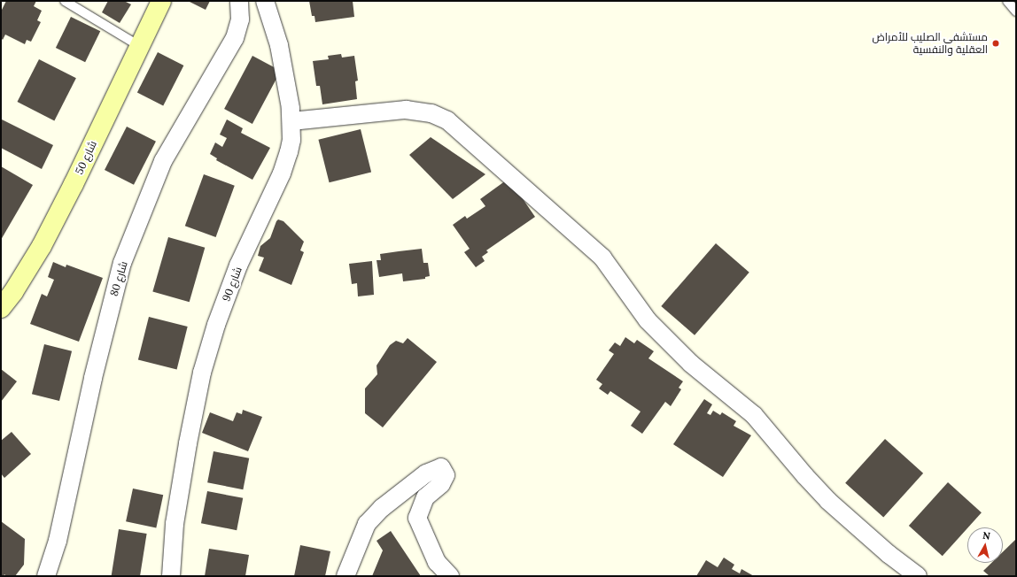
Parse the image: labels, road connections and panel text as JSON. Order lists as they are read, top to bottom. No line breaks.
{"streets":{"street":["شارع 50","شارع 80","شارع 90"]},"places":["مستشفى الصليب للأمراض العقلية والنفسية"],"north":"top"}
